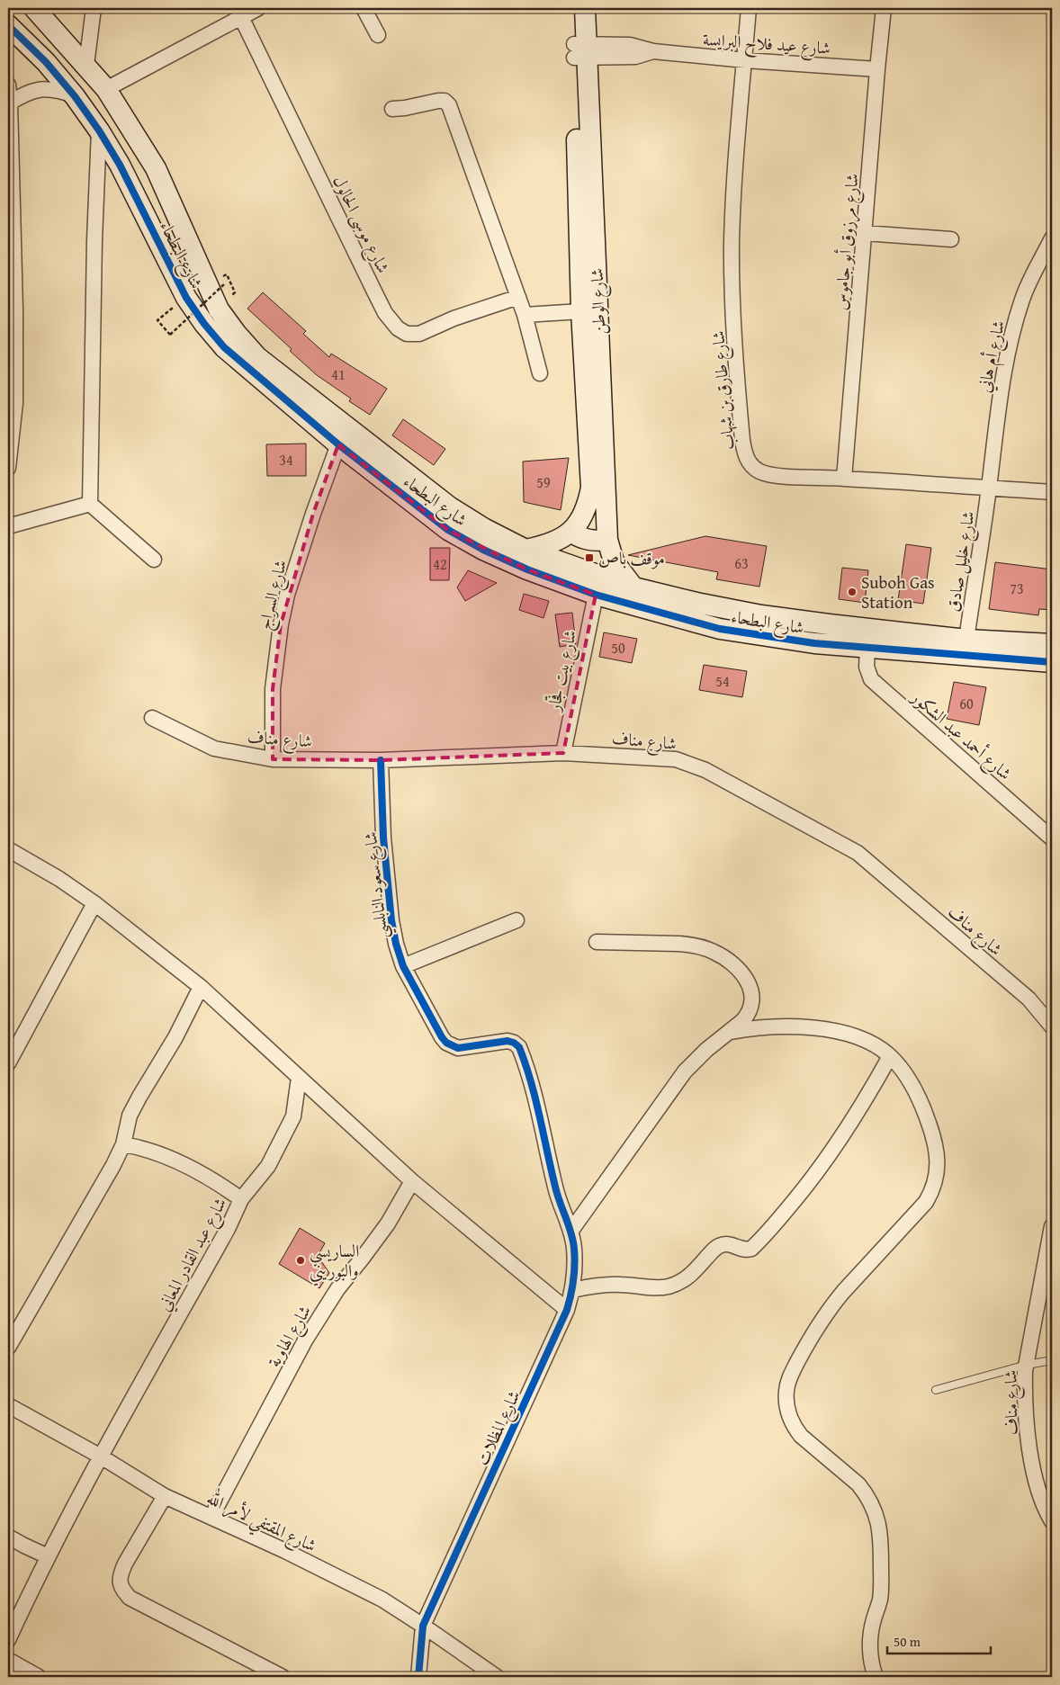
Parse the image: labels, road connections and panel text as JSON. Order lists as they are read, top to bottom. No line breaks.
{"streets":{"street":["شارع عيد فلاح البرايسة","شارع موسى الحالول","شارع مرزوق أبو جاموس","شارع البطحاء","شارع الوطن","شارع أم هاني","شارع طارق بن شهاب","شارع خليل صادق","شارع السراج","شارع بيت فجّار","شارع أحمد عبد الشكور","شارع مناف","شارع سعود النابلسي","شارع عبد القادر المعاني","شارع الهاوية","شارع المظلات","شارع المقتفي لأمر الله"]},"crossings":[["شارع عيد فلاح البرايسة","شارع مرزوق أبو جاموس"],["شارع عيد فلاح البرايسة","شارع الوطن"],["شارع عيد فلاح البرايسة","شارع طارق بن شهاب"],["شارع مرزوق أبو جاموس","شارع طارق بن شهاب"],["شارع البطحاء","شارع الوطن"],["شارع البطحاء","شارع خليل صادق"],["شارع البطحاء","شارع السراج"],["شارع البطحاء","شارع بيت فجّار"],["شارع البطحاء","شارع أحمد عبد الشكور"],["شارع أم هاني","شارع طارق بن شهاب"],["شارع أم هاني","شارع خليل صادق"],["شارع طارق بن شهاب","شارع خليل صادق"],["شارع السراج","شارع مناف"],["شارع بيت فجّار","شارع مناف"],["شارع مناف","شارع سعود النابلسي"],["شارع سعود النابلسي","شارع المظلات"],["شارع عبد القادر المعاني","شارع المقتفي لأمر الله"],["شارع الهاوية","شارع المقتفي لأمر الله"],["شارع المظلات","شارع المقتفي لأمر الله"]],"places":{"transit":["موقف باص"],"other":["Suboh Gas Station","الساريسي والبوريني"]},"house_numbers":["41","34","59","63","42","73","50","54","60"],"scale_bar":"50 m"}
